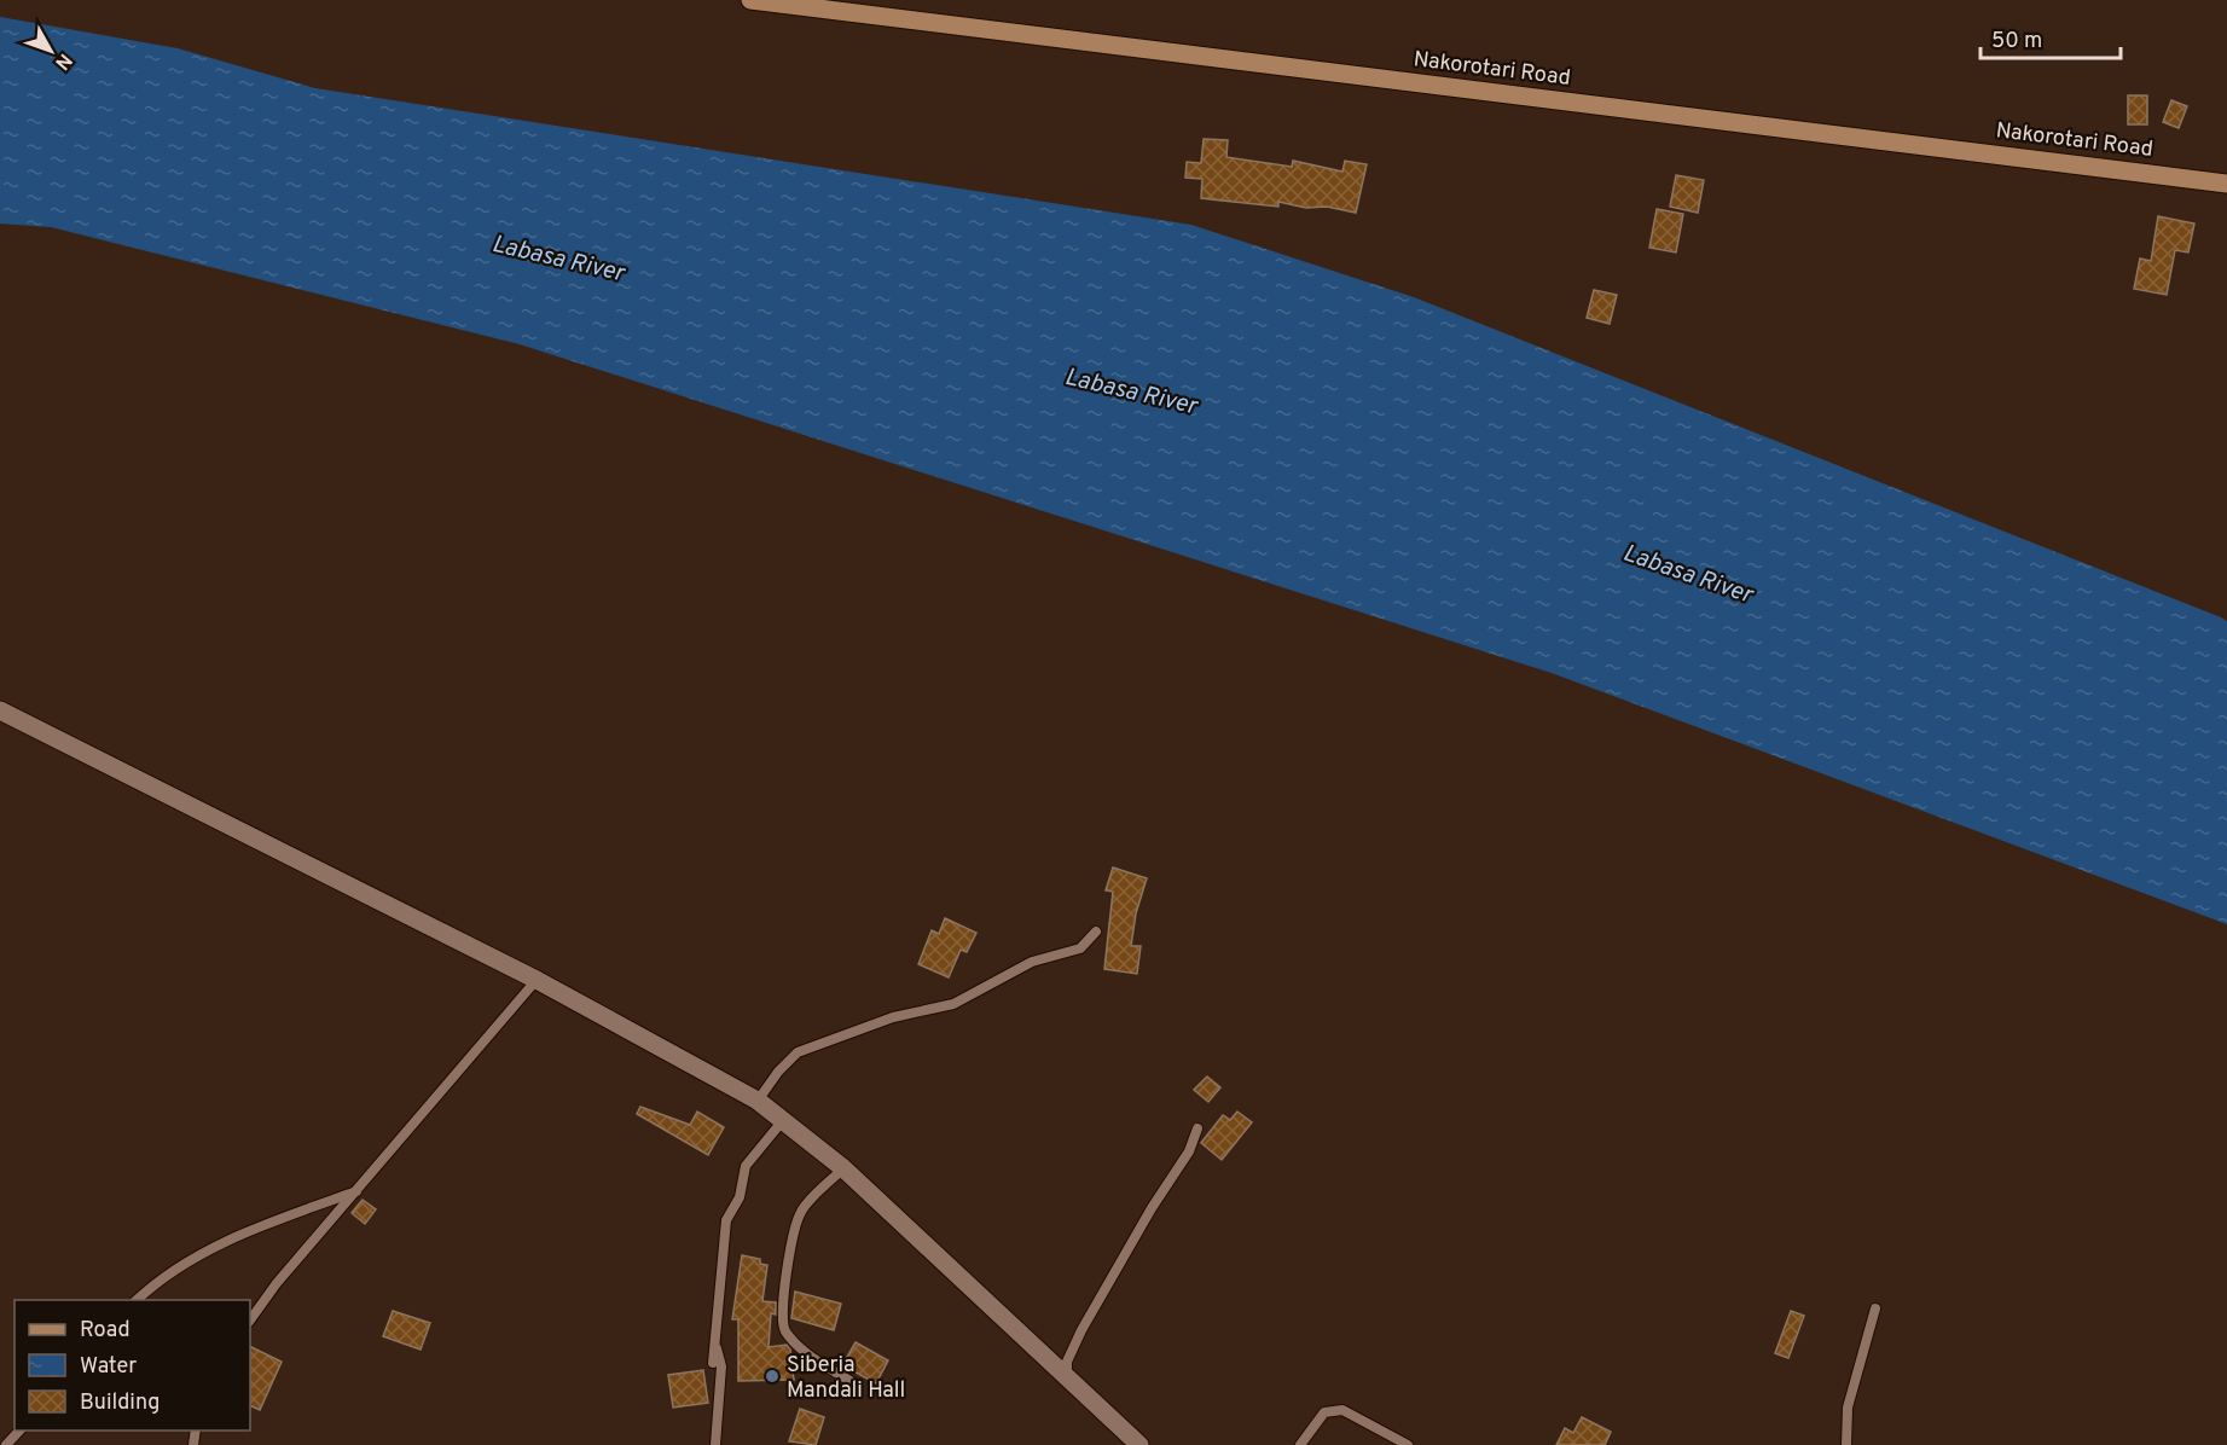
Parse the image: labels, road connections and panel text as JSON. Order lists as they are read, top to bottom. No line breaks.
{"streets":{"street":["Nakorotari Road"]},"water":["Labasa River"],"places":["Siberia Mandali Hall"],"legend":["Road","Water","Building"],"scale_bar":"50 m","north":"bottom right"}
